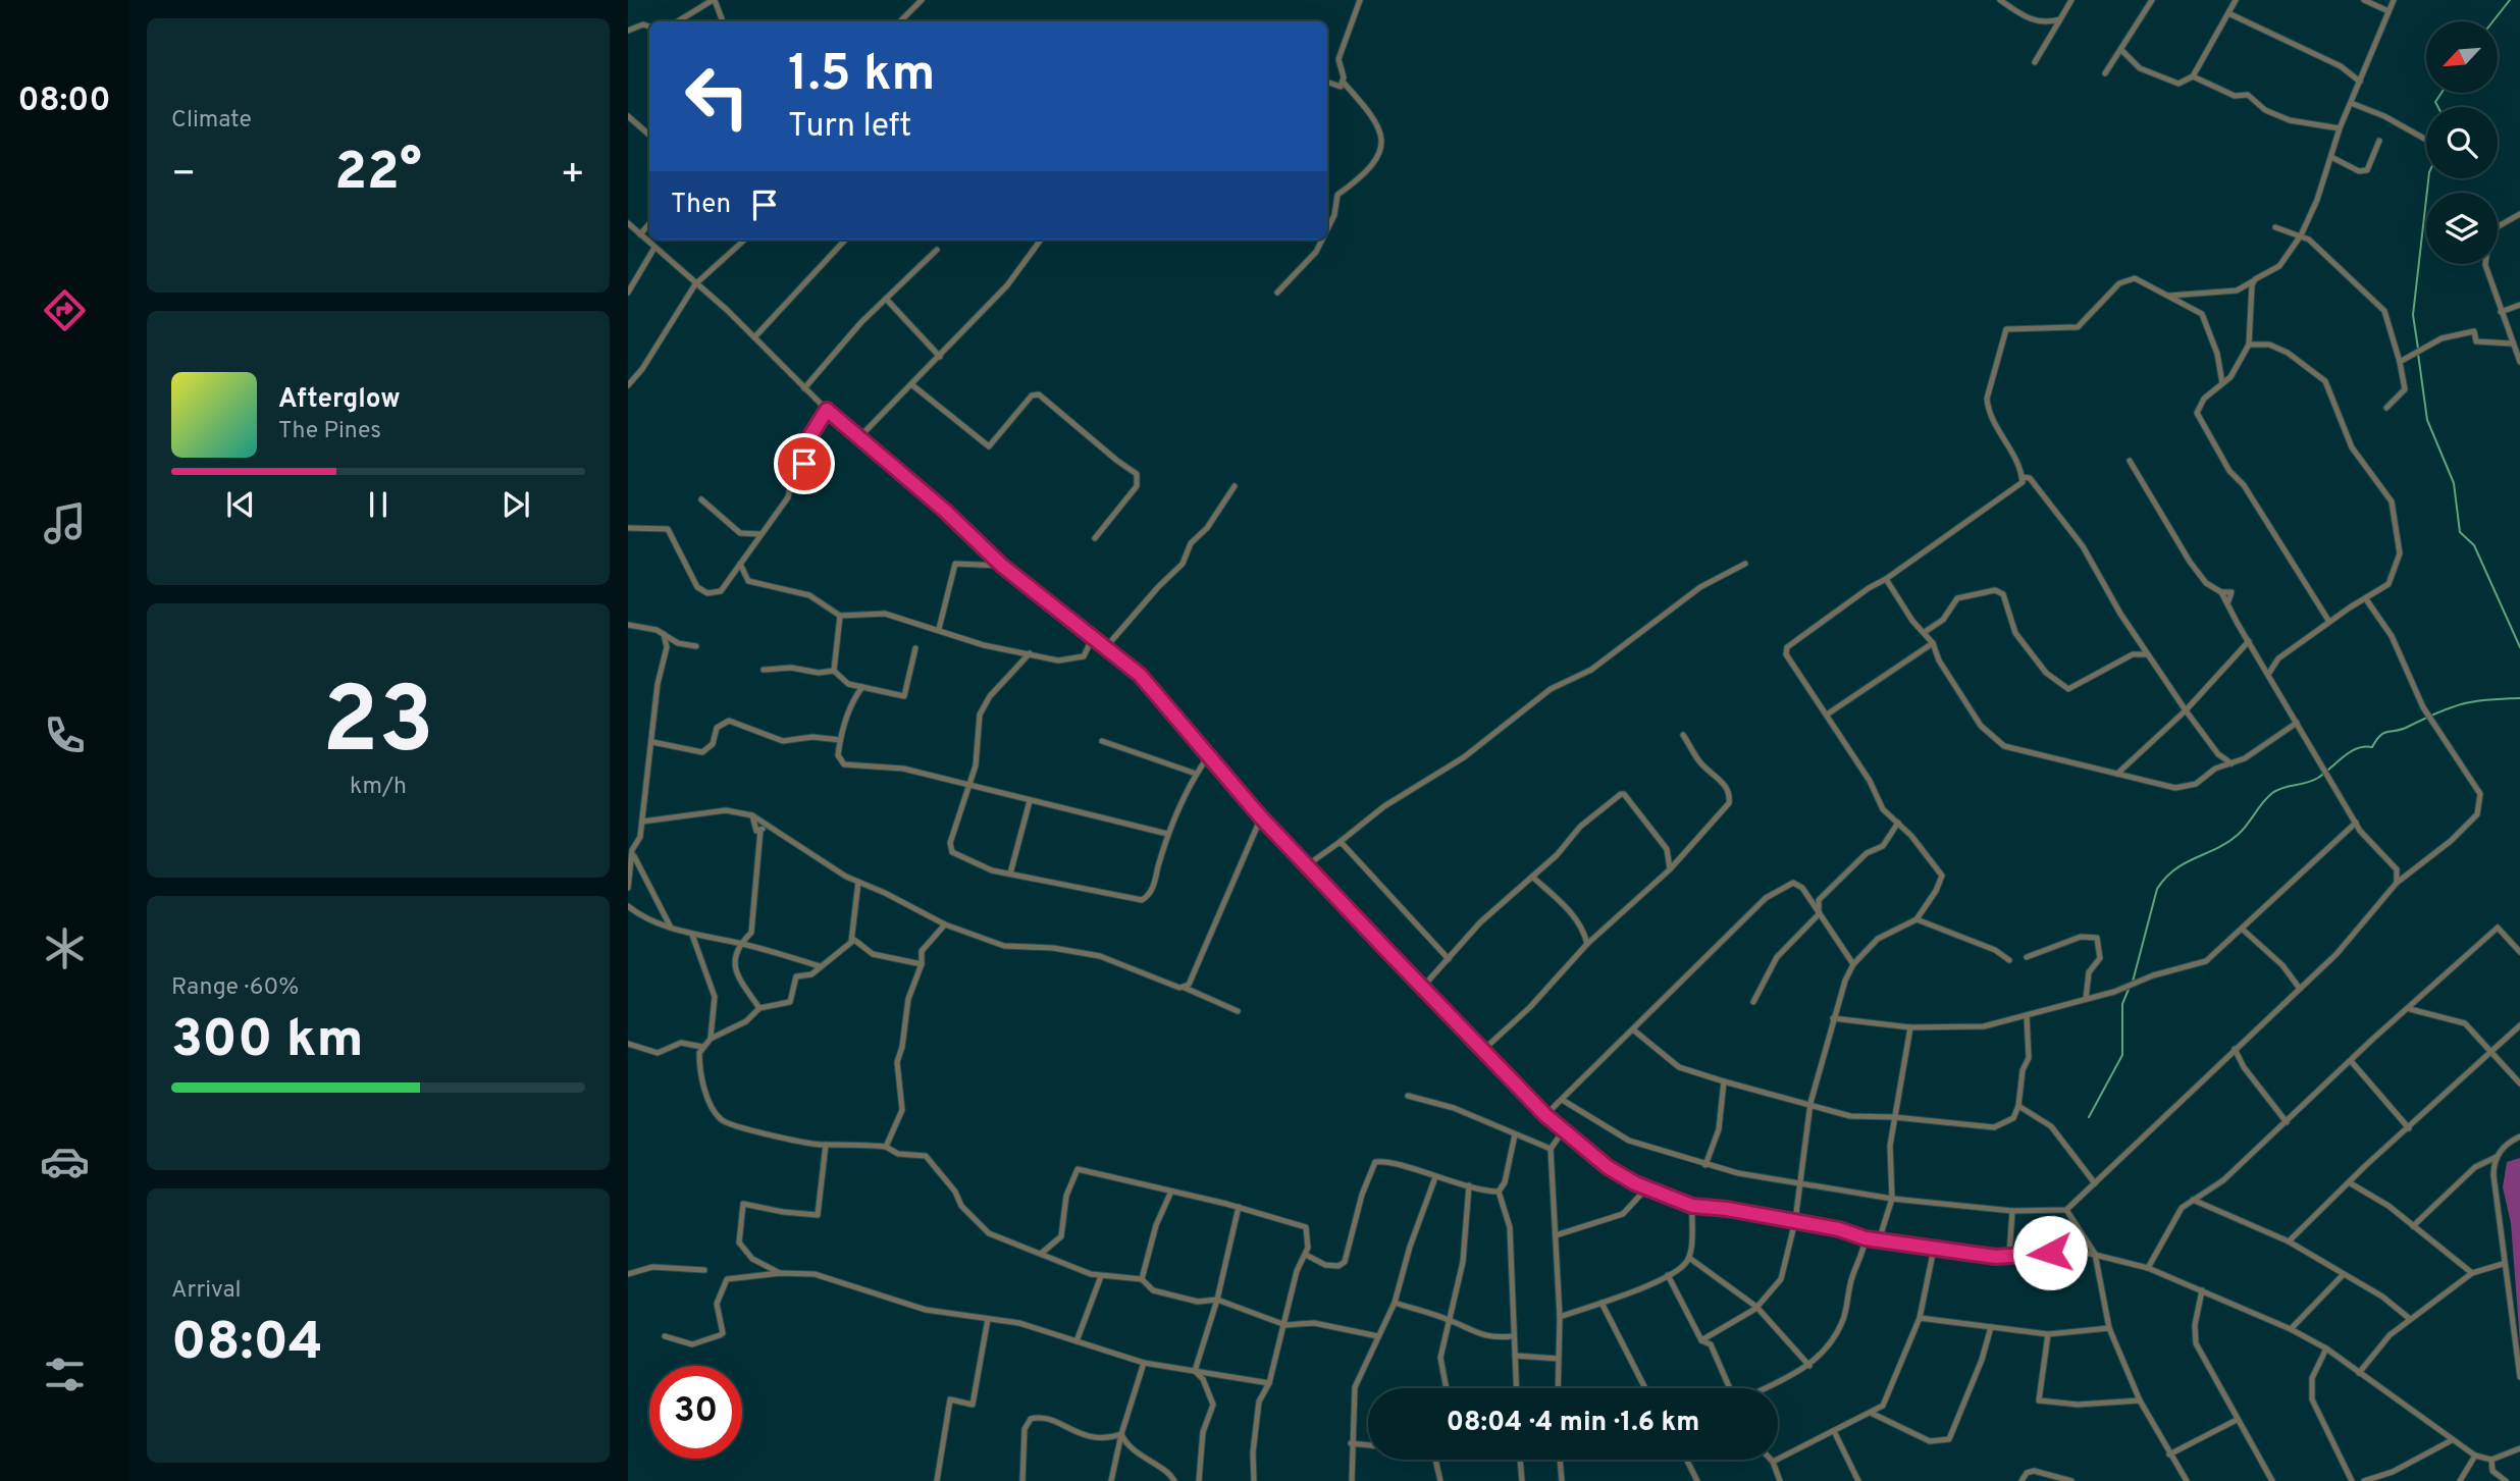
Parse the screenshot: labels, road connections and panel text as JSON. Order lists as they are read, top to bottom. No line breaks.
{"north":"bottom left","page":{"tabs":"08:00","tile":["Climate",["23","km/h"],["Range · 60%","300 km"],["Arrival","08:04"]],"turn":["1.5 km","Turn left"],"heat":["−","22°","+"],"then":"Then","song":["Afterglow","The Pines"],"limit":"30","trip":"08:04 · 4 min · 1.6 km"}}
